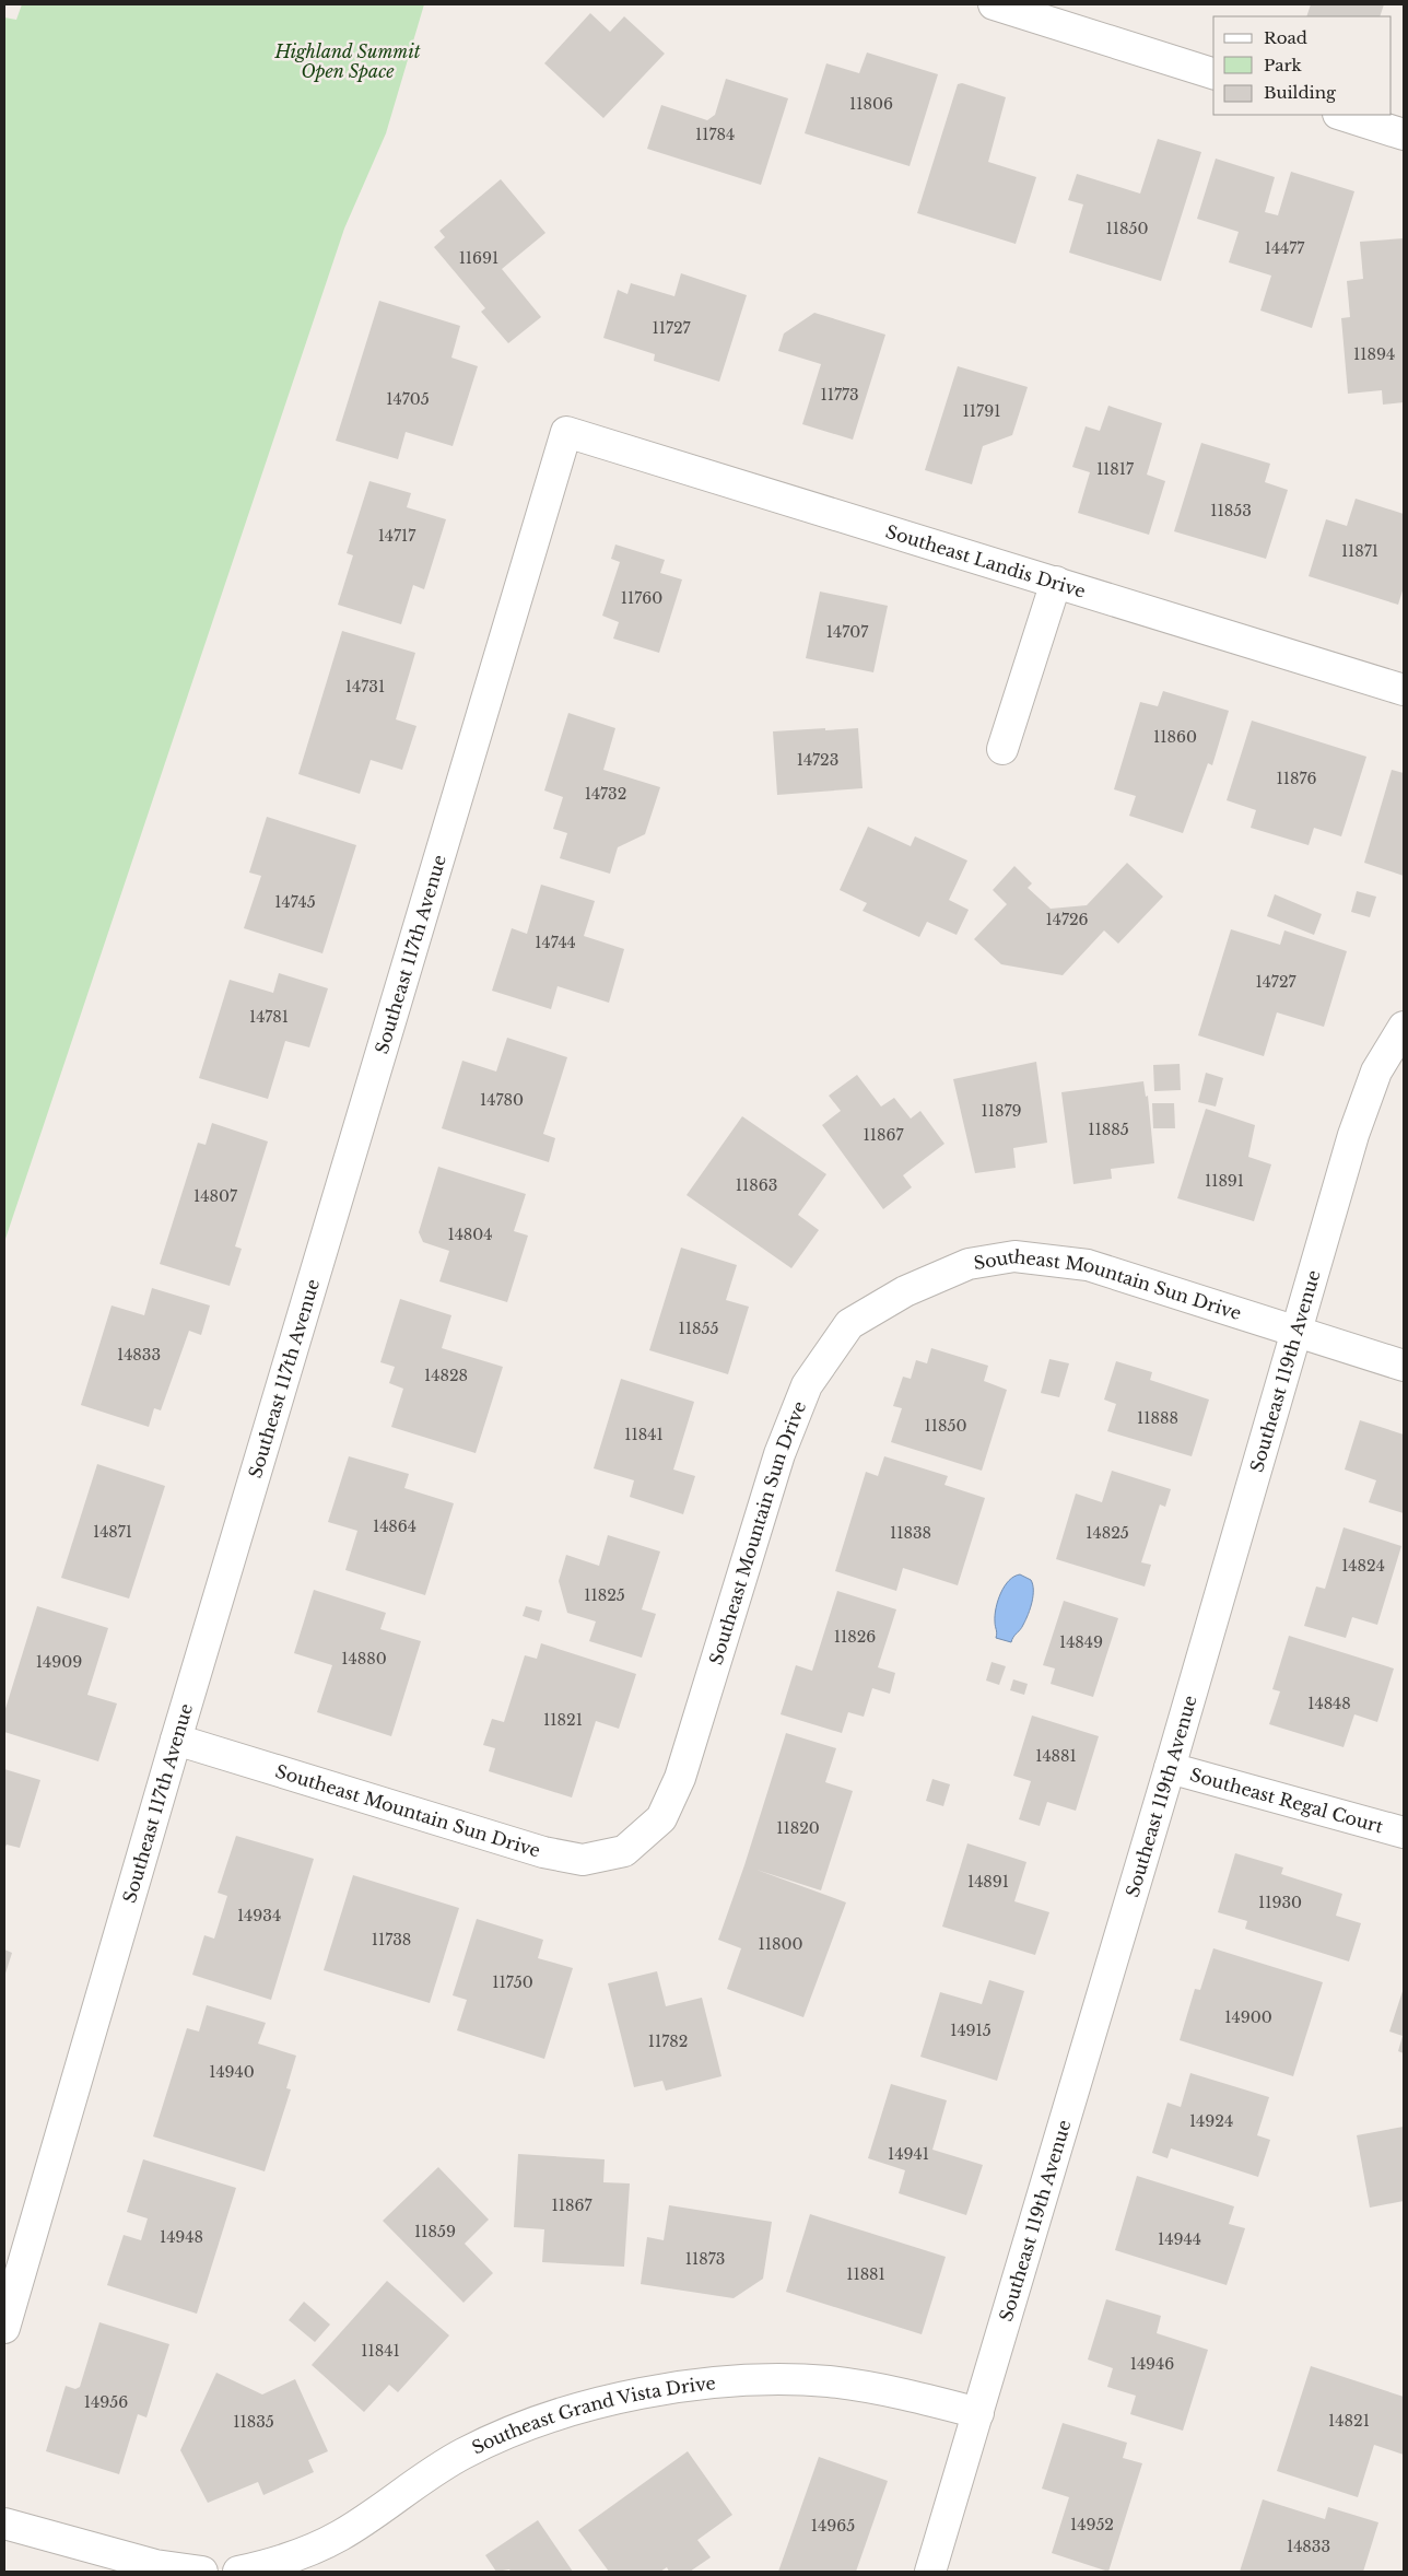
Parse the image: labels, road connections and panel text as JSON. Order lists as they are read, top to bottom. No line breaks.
{"streets":{"street":["Southeast Landis Drive","Southeast 117th Avenue","Southeast Mountain Sun Drive","Southeast 119th Avenue","Southeast Regal Court","Southeast Grand Vista Drive"]},"crossings":[["Southeast Landis Drive","Southeast 117th Avenue"],["Southeast 117th Avenue","Southeast Mountain Sun Drive"],["Southeast Mountain Sun Drive","Southeast 119th Avenue"],["Southeast 119th Avenue","Southeast Regal Court"],["Southeast 119th Avenue","Southeast Grand Vista Drive"]],"parks":["Highland Summit Open Space"],"house_numbers":["11806","11784","11850","14477","11691","11727","11894","11773","14705","11791","11817","11853","14717","11871","11760","14707","14731","11860","14723","11876","14732","14745","14726","14744","14727","14781","14780","11879","11885","11867","11891","11863","14807","14804","11855","14833","14828","11888","11850","11841","14864","14871","11838","14825","14824","11825","11826","14849","14880","14909","14848","11821","14881","11820","14891","11930","14934","11738","11800","11750","14900","14915","11782","14940","14924","14941","11867","11859","14948","14944","11873","11881","11841","14946","14956","14821","11835","14952","14965","14833"],"legend":["Road","Park","Building"]}
